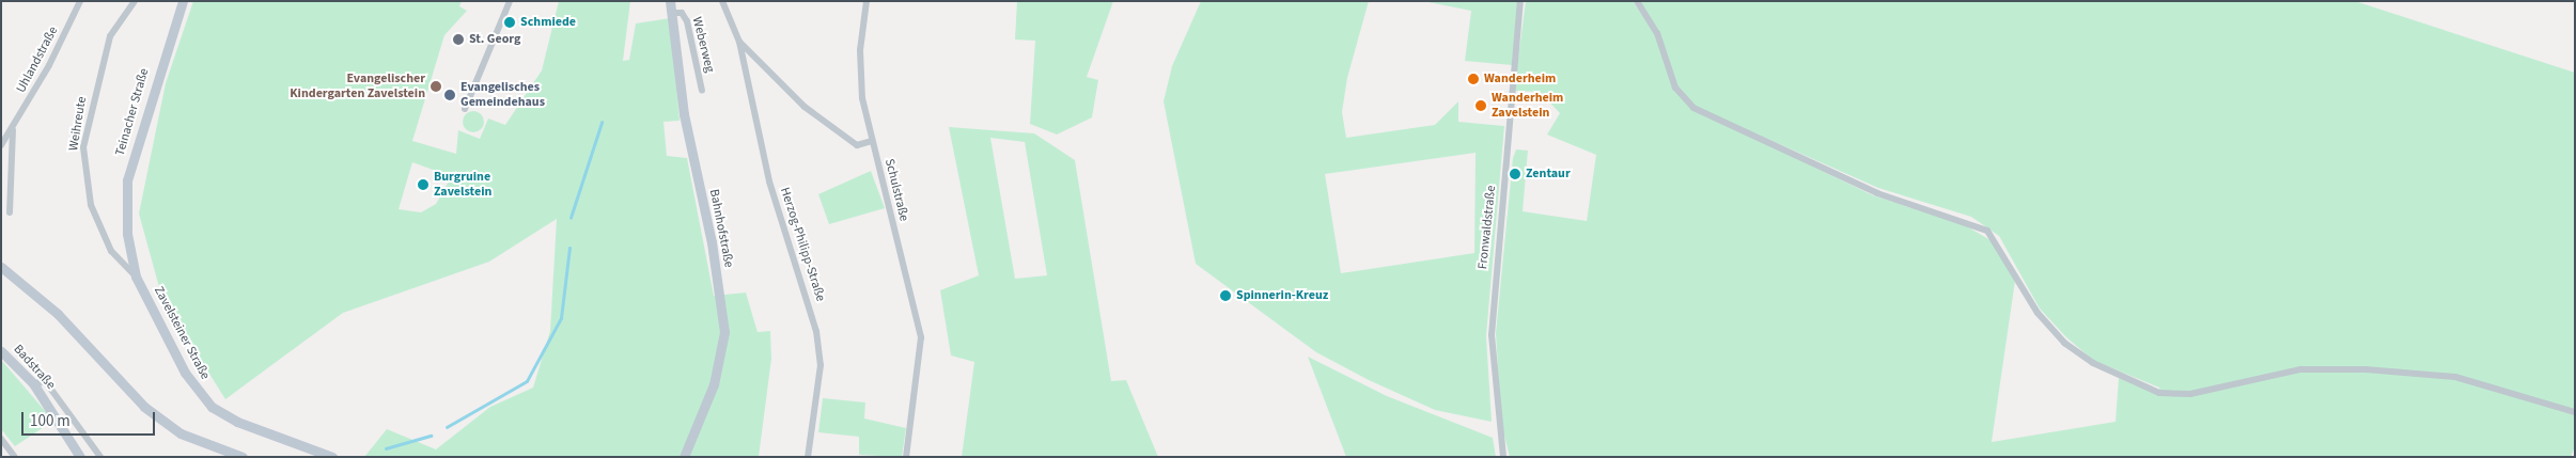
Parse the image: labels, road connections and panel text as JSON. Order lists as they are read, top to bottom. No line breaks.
{"streets":{"main road":["Teinacher Straße","Bahnhofstraße","Zavelsteiner Straße","Badstraße"],"street":["Weberweg","Uhlandstraße","Weihreute","Schulstraße","Fronwaldstraße","Herzog-Philipp-Straße"]},"crossings":[["Weberweg","Bahnhofstraße"],["Teinacher Straße","Zavelsteiner Straße"],["Weihreute","Zavelsteiner Straße"]],"places":["Schmiede","St. Georg","Wanderheim","Evangelischer Kindergarten Zavelstein","Evangelisches Gemeindehaus","Wanderheim Zavelstein","Zentaur","Burgruine Zavelstein","Spinnerin-Kreuz"],"scale_bar":"100 m"}
